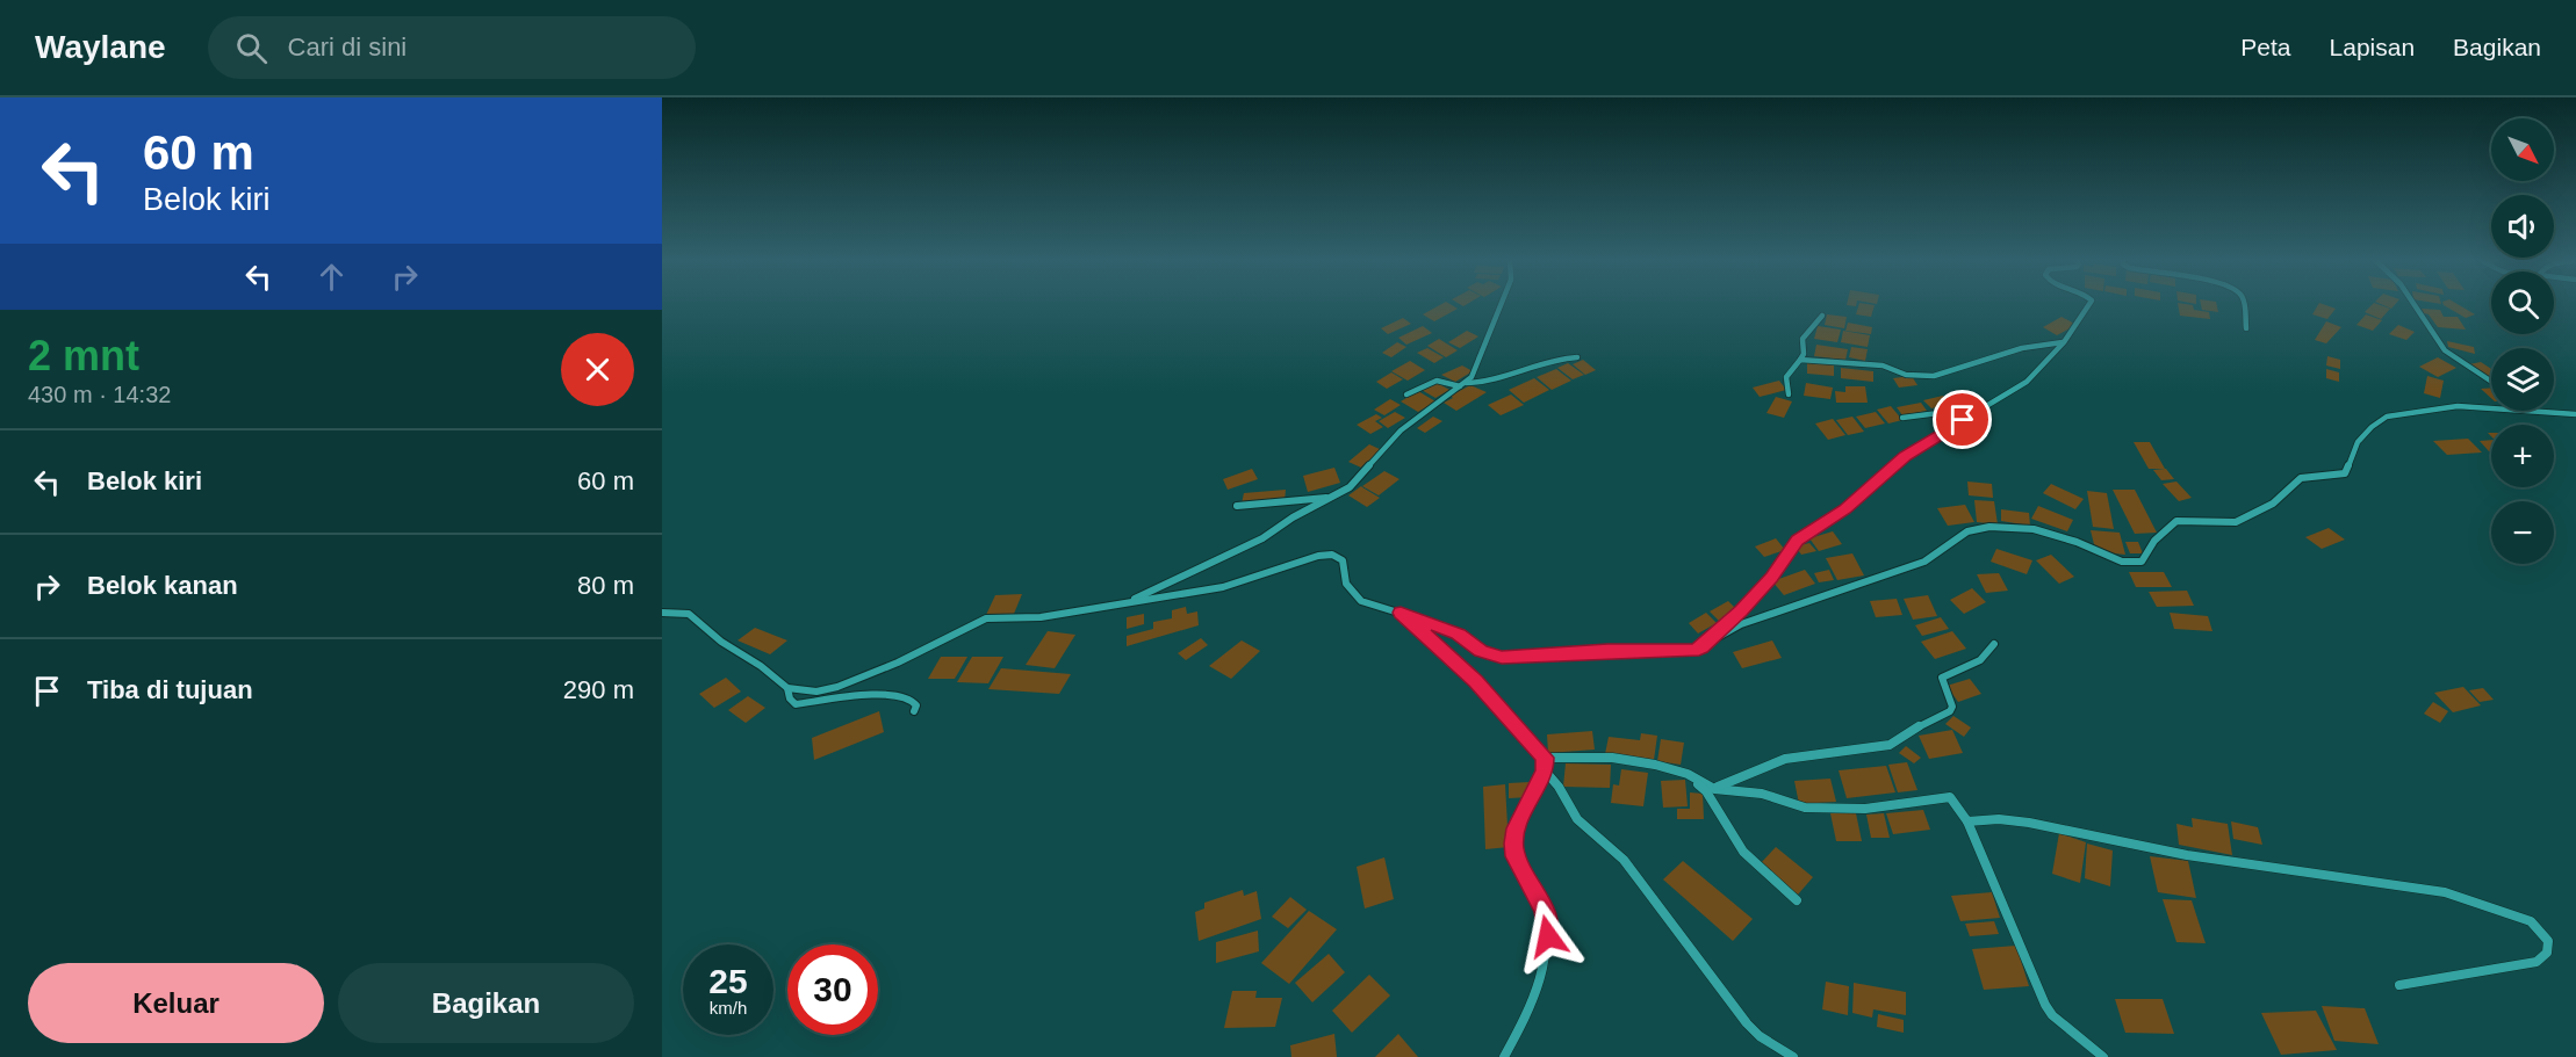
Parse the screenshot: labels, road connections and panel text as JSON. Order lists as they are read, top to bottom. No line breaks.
{"north":"bottom right","page":{"header":"Waylane","search":"Cari di sini","nav":["Peta","Lapisan","Bagikan"],"turn":["60 m","Belok kiri"],"map_buttons":["+","−"],"heading":["2 mnt","430 m · 14:32"],"list":[{"name":"Belok kiri","value":"60 m"},{"name":"Belok kanan","value":"80 m"},{"name":"Tiba di tujuan","value":"290 m"}],"speed":"25 km/h","limit":"30","buttons":["Keluar","Bagikan"]}}
